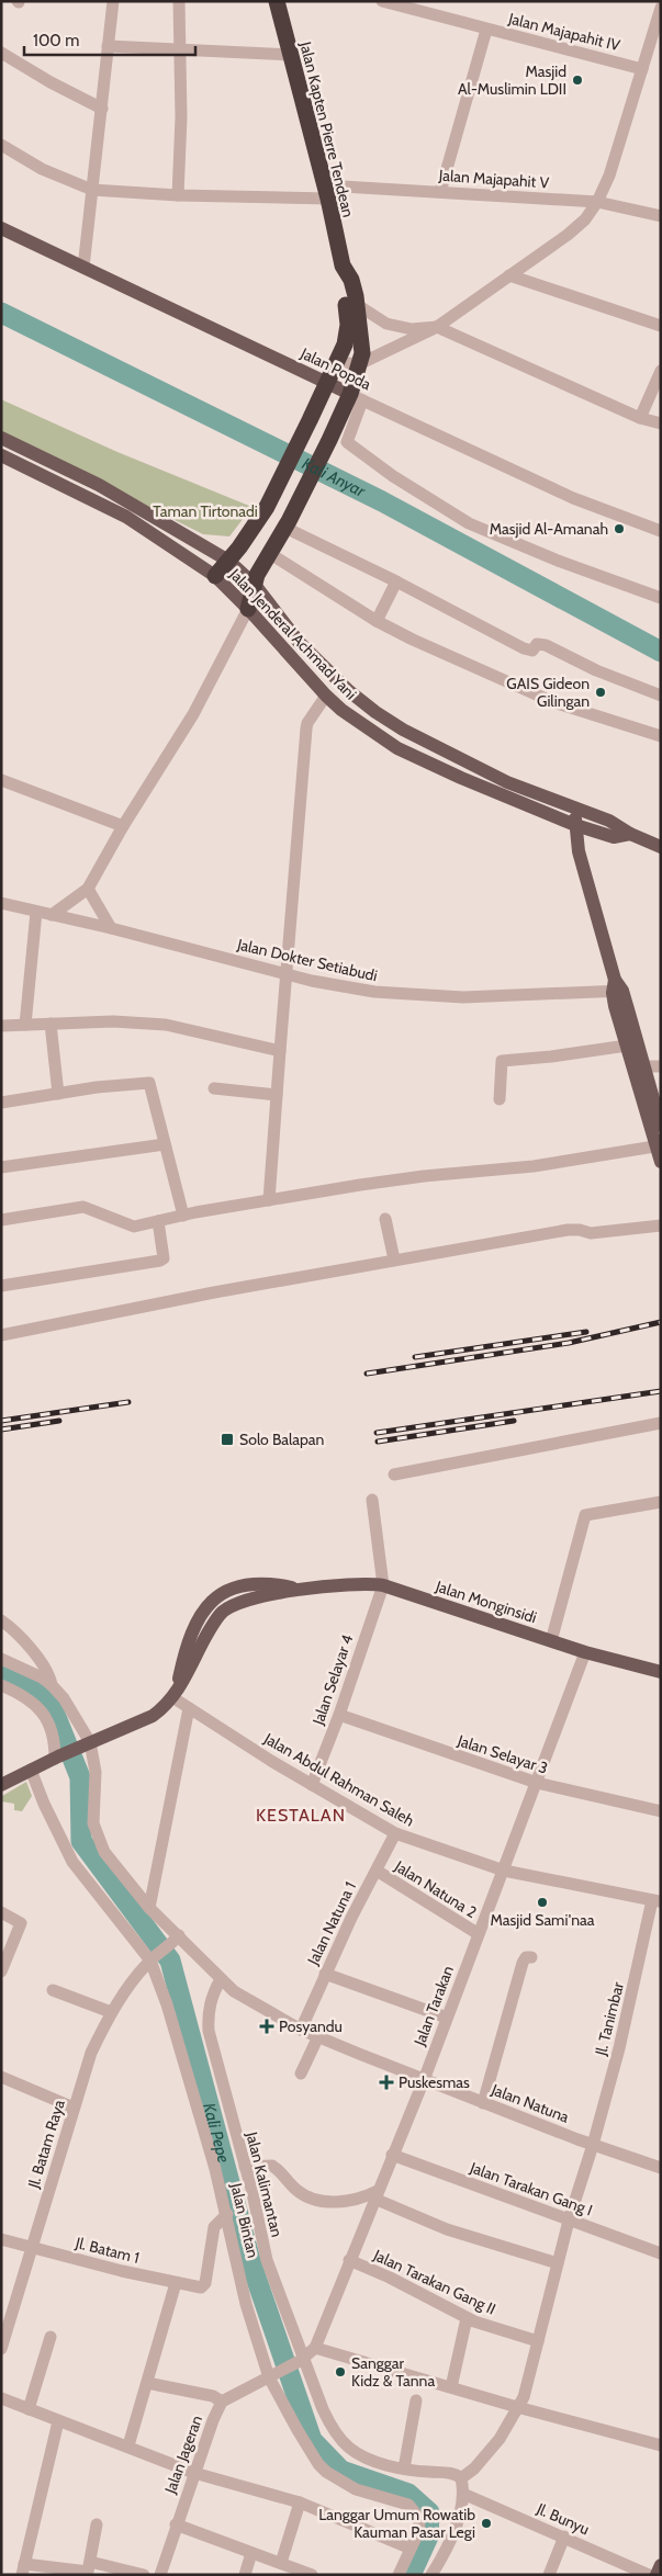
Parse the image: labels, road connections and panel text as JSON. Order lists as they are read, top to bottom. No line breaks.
{"streets":{"highway":["Jalan Kapten Pierre Tendean"],"main road":["Jalan Popda","Jalan Jenderal Achmad Yani","Jalan Monginsidi"],"street":["Jalan Majapahit IV","Jalan Majapahit V","Jalan Dokter Setiabudi","Jalan Selayar 4","Jalan Selayar 3","Jalan Abdul Rahman Saleh","Jalan Natuna 2","Jalan Natuna 1","Jalan Tarakan","Jl. Tanimbar","Jalan Natuna","Jl. Batam Raya","Jalan Kalimantan","Jalan Tarakan Gang I","Jalan Bintan","Jl. Batam 1","Jalan Tarakan Gang II","Jalan Jageran","Jl. Bunyu"]},"crossings":[["Jalan Kapten Pierre Tendean","Jalan Majapahit V"],["Jalan Kapten Pierre Tendean","Jalan Popda"],["Jalan Kapten Pierre Tendean","Jalan Jenderal Achmad Yani"],["Jalan Monginsidi","Jalan Selayar 4"],["Jalan Monginsidi","Jalan Tarakan"],["Jalan Selayar 4","Jalan Selayar 3"],["Jalan Selayar 4","Jalan Abdul Rahman Saleh"],["Jalan Selayar 3","Jalan Tarakan"],["Jalan Abdul Rahman Saleh","Jalan Natuna 1"],["Jalan Abdul Rahman Saleh","Jalan Tarakan"],["Jalan Abdul Rahman Saleh","Jl. Tanimbar"],["Jalan Natuna 2","Jalan Natuna 1"],["Jalan Natuna 2","Jalan Tarakan"],["Jalan Natuna 1","Jalan Natuna"],["Jalan Tarakan","Jalan Natuna"],["Jalan Tarakan","Jalan Kalimantan"],["Jalan Tarakan","Jalan Tarakan Gang I"],["Jalan Tarakan","Jalan Bintan"],["Jalan Tarakan","Jalan Tarakan Gang II"],["Jl. Tanimbar","Jalan Natuna"],["Jl. Tanimbar","Jalan Kalimantan"],["Jl. Tanimbar","Jalan Tarakan Gang I"],["Jl. Tanimbar","Jalan Tarakan Gang II"],["Jalan Natuna","Jalan Kalimantan"],["Jl. Batam Raya","Jalan Bintan"],["Jl. Batam Raya","Jl. Batam 1"],["Jalan Bintan","Jl. Batam 1"]],"districts":["KESTALAN"],"water":["Kali Anyar","Kali Pepe"],"parks":["Taman Tirtonadi"],"places":{"other":["Masjid Al-Muslimin LDII","Masjid Al-Amanah","GAIS Gideon Gilingan","Masjid Sami'naa","Sanggar Kidz & Tanna","Langgar Umum Rowatib Kauman Pasar Legi"],"transit":["Solo Balapan"],"health":["Posyandu","Puskesmas"]},"scale_bar":"100 m"}
